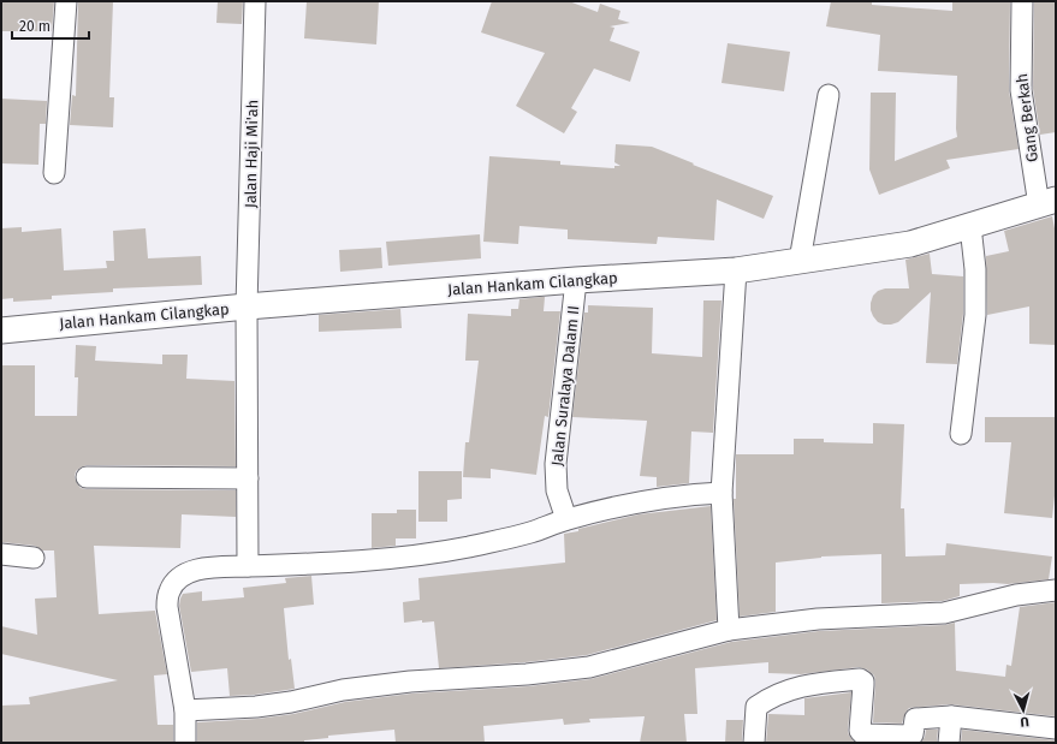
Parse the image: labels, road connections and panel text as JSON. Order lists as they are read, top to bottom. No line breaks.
{"streets":{"street":["Gang Berkah","Jalan Haji Mi'ah","Jalan Hankam Cilangkap","Jalan Suralaya Dalam II"]},"crossings":[["Gang Berkah","Jalan Hankam Cilangkap"],["Jalan Haji Mi'ah","Jalan Hankam Cilangkap"],["Jalan Hankam Cilangkap","Jalan Suralaya Dalam II"]],"scale_bar":"20 m","north":"bottom"}
